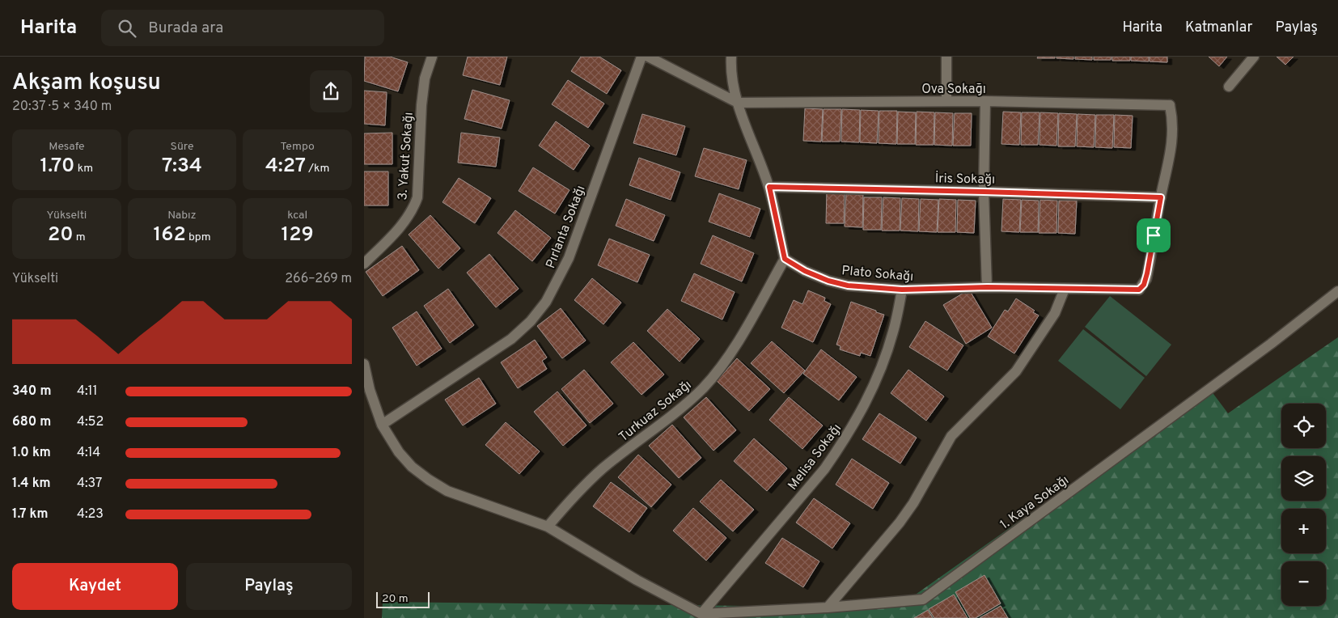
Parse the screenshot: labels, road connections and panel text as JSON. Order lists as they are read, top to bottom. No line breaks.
{"streets":{"street":["Ova Sokağı","3. Yakut Sokağı","İris Sokağı","Pırlanta Sokağı","Plato Sokağı","Turkuaz Sokağı","Melisa Sokağı","1. Kaya Sokağı"]},"crossings":[["Ova Sokağı","İris Sokağı"],["Ova Sokağı","Plato Sokağı"],["İris Sokağı","Plato Sokağı"],["Plato Sokağı","Turkuaz Sokağı"],["Plato Sokağı","Melisa Sokağı"],["Melisa Sokağı","1. Kaya Sokağı"]],"scale_bar":"20 m","page":{"header":"Harita","search":"Burada ara","nav":["Harita","Katmanlar","Paylaş"],"heading":["Akşam koşusu","20:37 · 5 × 340 m"],"stats":[["Mesafe","1.70 km"],["Süre","7:34"],["Tempo","4:27 /km"],["Yükselti","20 m"],["Nabız","162 bpm"],["kcal","129"]],"chart":["Yükselti","266–269 m"],"list":[{"name":"340 m","note":"4:11"},{"name":"680 m","note":"4:52"},{"name":"1.0 km","note":"4:14"},{"name":"1.4 km","note":"4:37"},{"name":"1.7 km","note":"4:23"}],"map_buttons":["+","−"],"buttons":["Kaydet","Paylaş"],"scale":"20 m"}}
